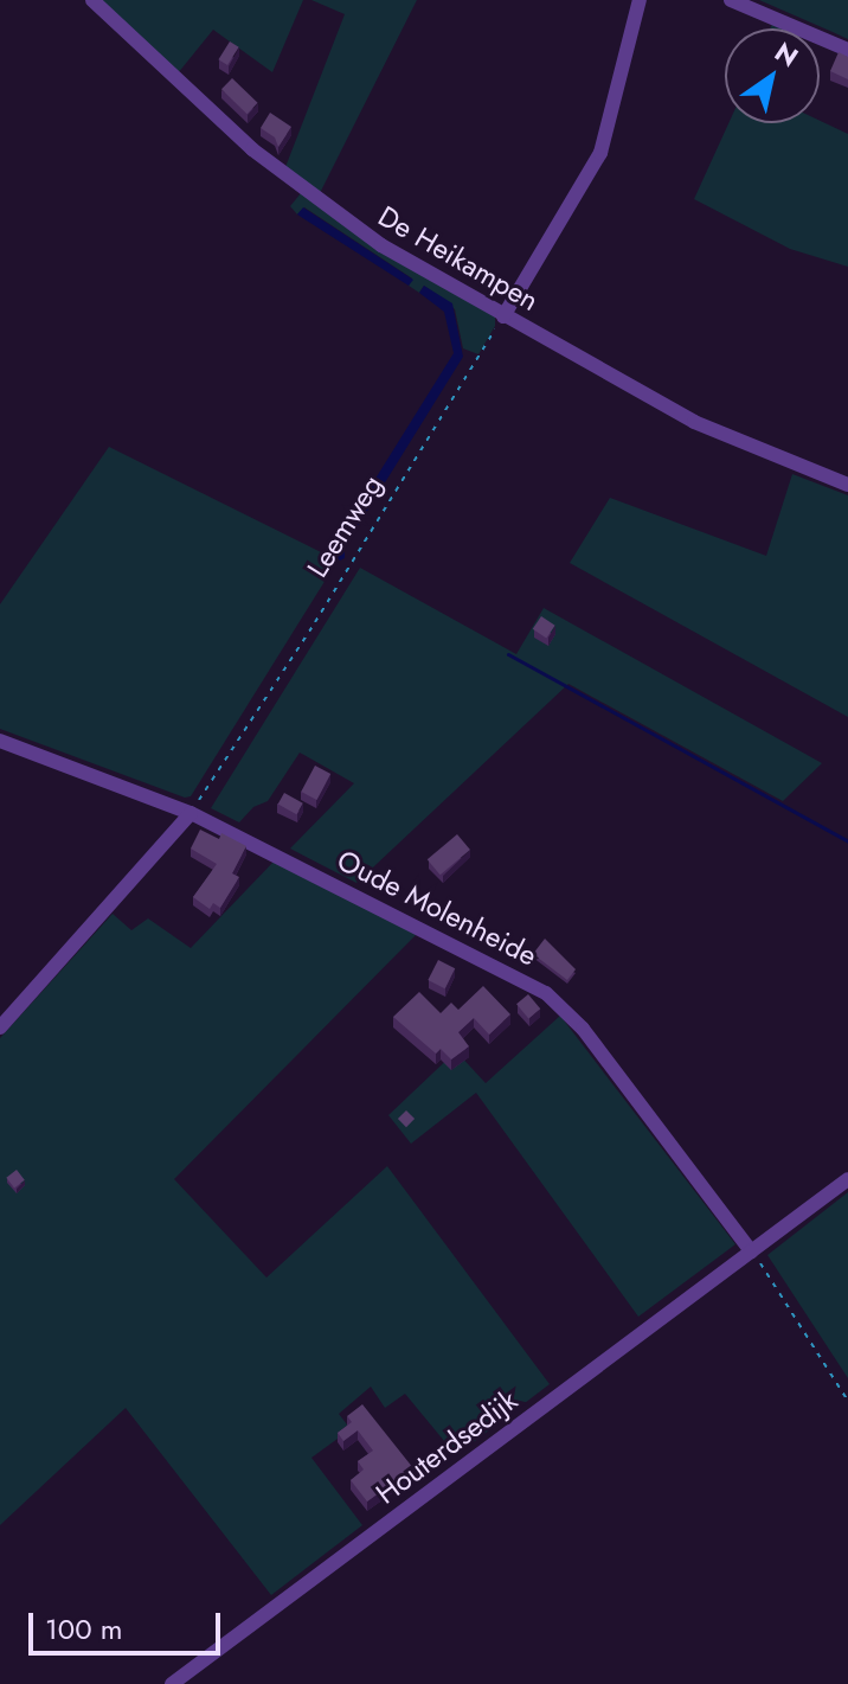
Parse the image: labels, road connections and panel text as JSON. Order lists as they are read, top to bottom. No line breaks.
{"streets":{"street":["De Heikampen","Oude Molenheide","Houterdsedijk"],"path":["Leemweg"]},"crossings":[["De Heikampen","Leemweg"],["Leemweg","Oude Molenheide"],["Oude Molenheide","Houterdsedijk"]],"scale_bar":"100 m","north":"top right"}
